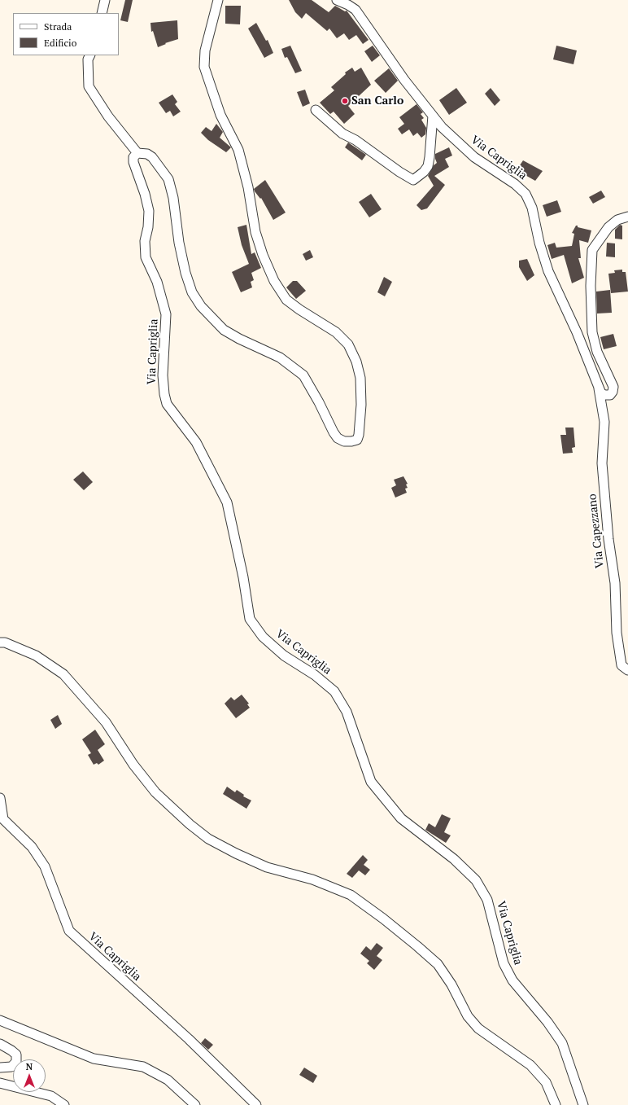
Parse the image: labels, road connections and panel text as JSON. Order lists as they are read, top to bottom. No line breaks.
{"streets":{"street":["Via Capriglia","Via Capezzano"]},"crossings":[["Via Capriglia","Via Capezzano"]],"places":["San Carlo"],"legend":["Strada","Edificio"],"north":"top"}
